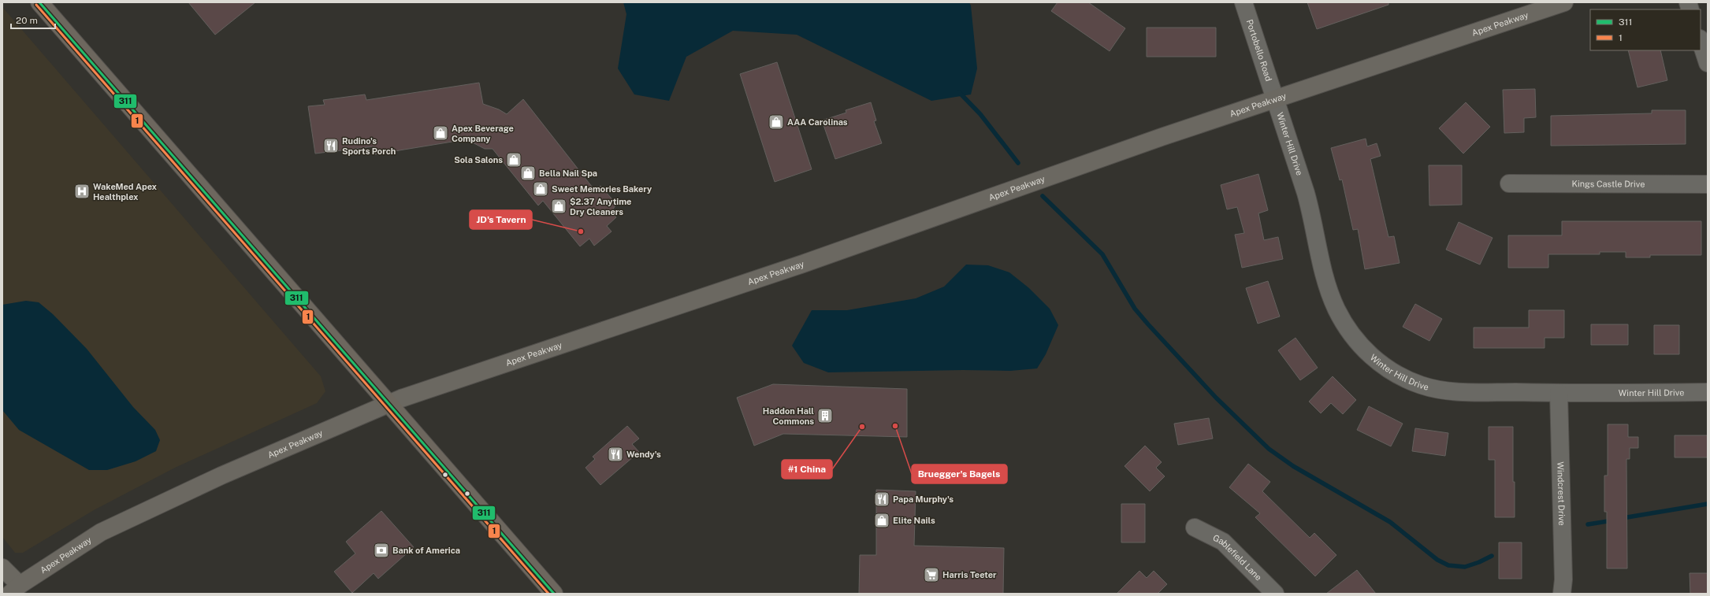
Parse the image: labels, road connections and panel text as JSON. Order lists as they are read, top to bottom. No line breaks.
{"streets":{"main road":["Apex Peakway"],"street":["Portobello Road","Winter Hill Drive","Kings Castle Drive","Windcrest Drive","Gablefield Lane"]},"crossings":[["Apex Peakway","Portobello Road"],["Apex Peakway","Winter Hill Drive"],["Portobello Road","Winter Hill Drive"],["Winter Hill Drive","Windcrest Drive"]],"places":{"shop":["AAA Carolinas","Apex Beverage Company","Sola Salons","Bella Nail Spa","Sweet Memories Bakery","$2.37 Anytime Dry Cleaners","Elite Nails"],"restaurant":["Rudino's Sports Porch","Wendy's","Papa Murphy's"],"hospital":["WakeMed Apex Healthplex"],"other":["JD's Tavern","Bruegger's Bagels","#1 China"],"building":["Haddon Hall Commons"],"bank":["Bank of America"],"supermarket":["Harris Teeter"]},"lines":["transit line 311","transit line 1"],"legend":["311","1"],"scale_bar":"20 m"}
